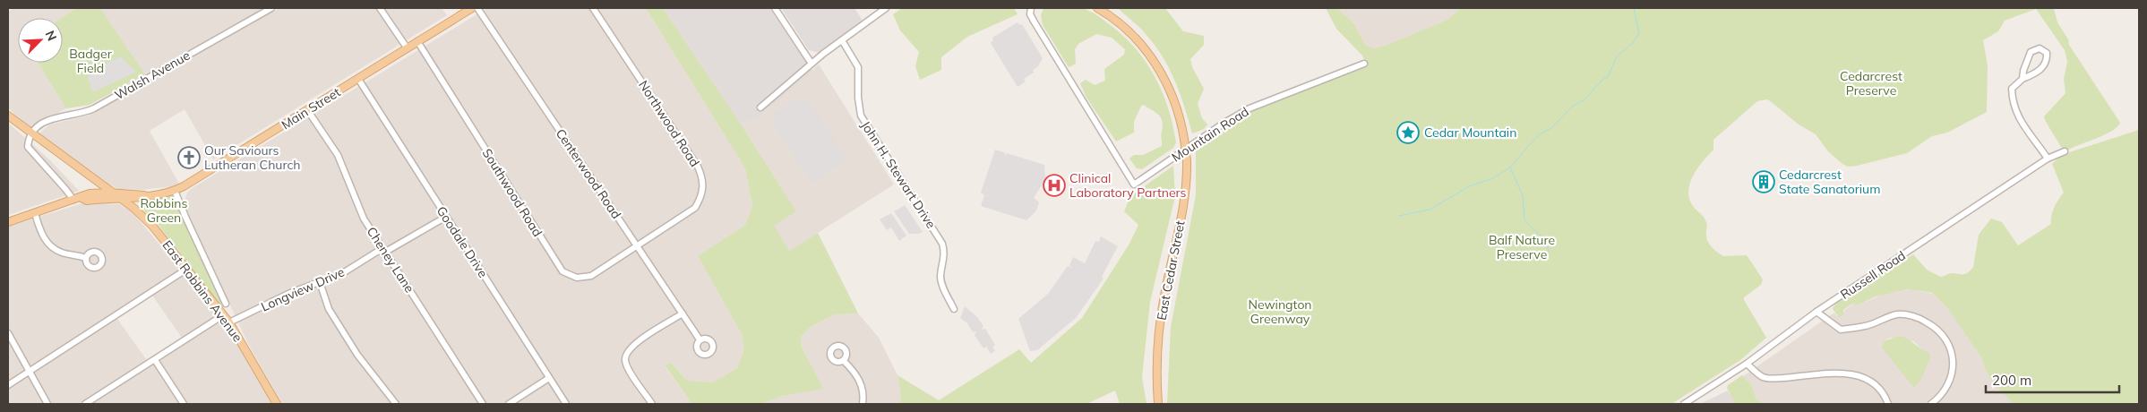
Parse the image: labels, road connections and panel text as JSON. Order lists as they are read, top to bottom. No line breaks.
{"streets":{"main road":["Main Street","East Cedar Street","East Robbins Avenue"],"street":["Walsh Avenue","Northwood Road","Mountain Road","Centerwood Road","John H. Stewart Drive","Southwood Road","Goodale Drive","Cheney Lane","Russell Road","Longview Drive"]},"crossings":[["Walsh Avenue","East Robbins Avenue"],["Main Street","Southwood Road"],["Main Street","Goodale Drive"],["Main Street","Cheney Lane"],["Main Street","East Robbins Avenue"],["Northwood Road","Centerwood Road"],["Northwood Road","Southwood Road"],["Centerwood Road","Southwood Road"],["Goodale Drive","Longview Drive"],["Cheney Lane","Longview Drive"],["Longview Drive","East Robbins Avenue"]],"parks":["Badger Field","Cedarcrest Preserve","Robbins Green","Balf Nature Preserve","Newington Greenway"],"places":{"place":["Cedar Mountain"],"church":["Our Saviours Lutheran Church"],"building":["Cedarcrest State Sanatorium"],"hospital":["Clinical Laboratory Partners"]},"scale_bar":"200 m","north":"top right"}
